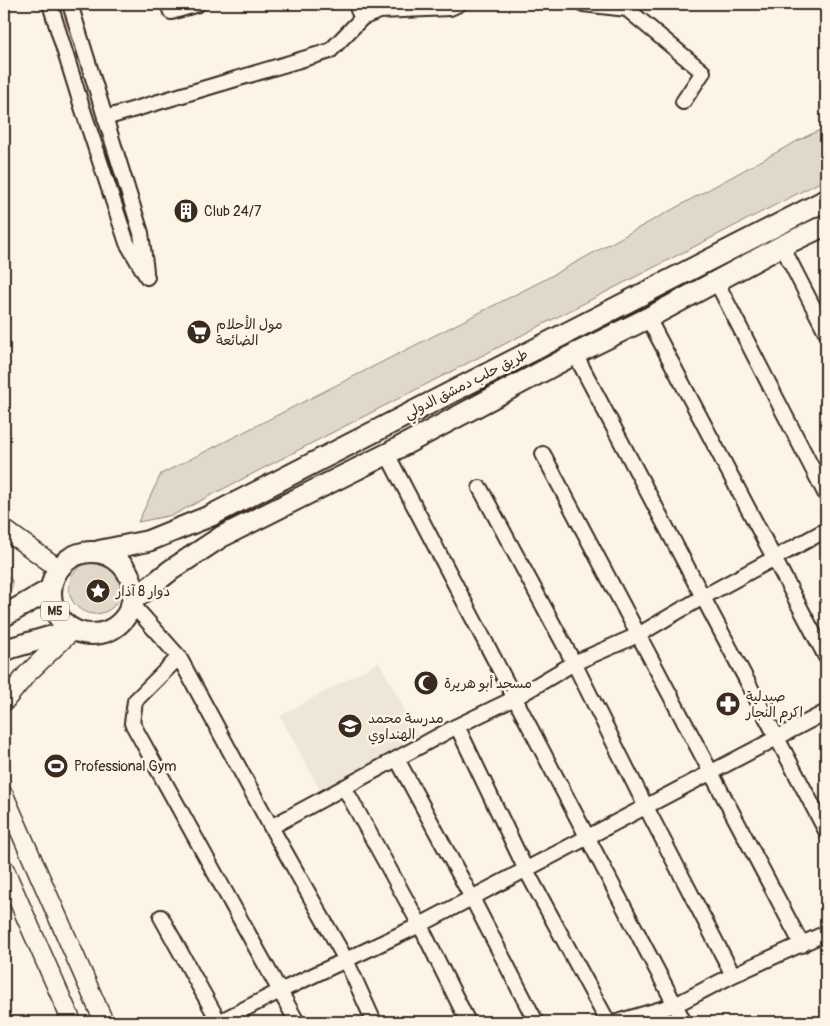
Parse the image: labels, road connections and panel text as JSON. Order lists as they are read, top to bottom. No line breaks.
{"streets":{"highway":["طريق حلب دمشق الدولي","M5"]},"crossings":[["طريق حلب دمشق الدولي","M5"]],"places":{"building":["Club 24/7"],"supermarket":["مول الأحلام الضائعة"],"place":["دوار 8 آذار"],"mosque":["مسجد أبو هريرة"],"pharmacy":["صيدلية اكرم النجار"],"school or university":["مدرسة محمد الهنداوي"],"sports":["Professional Gym"]}}
